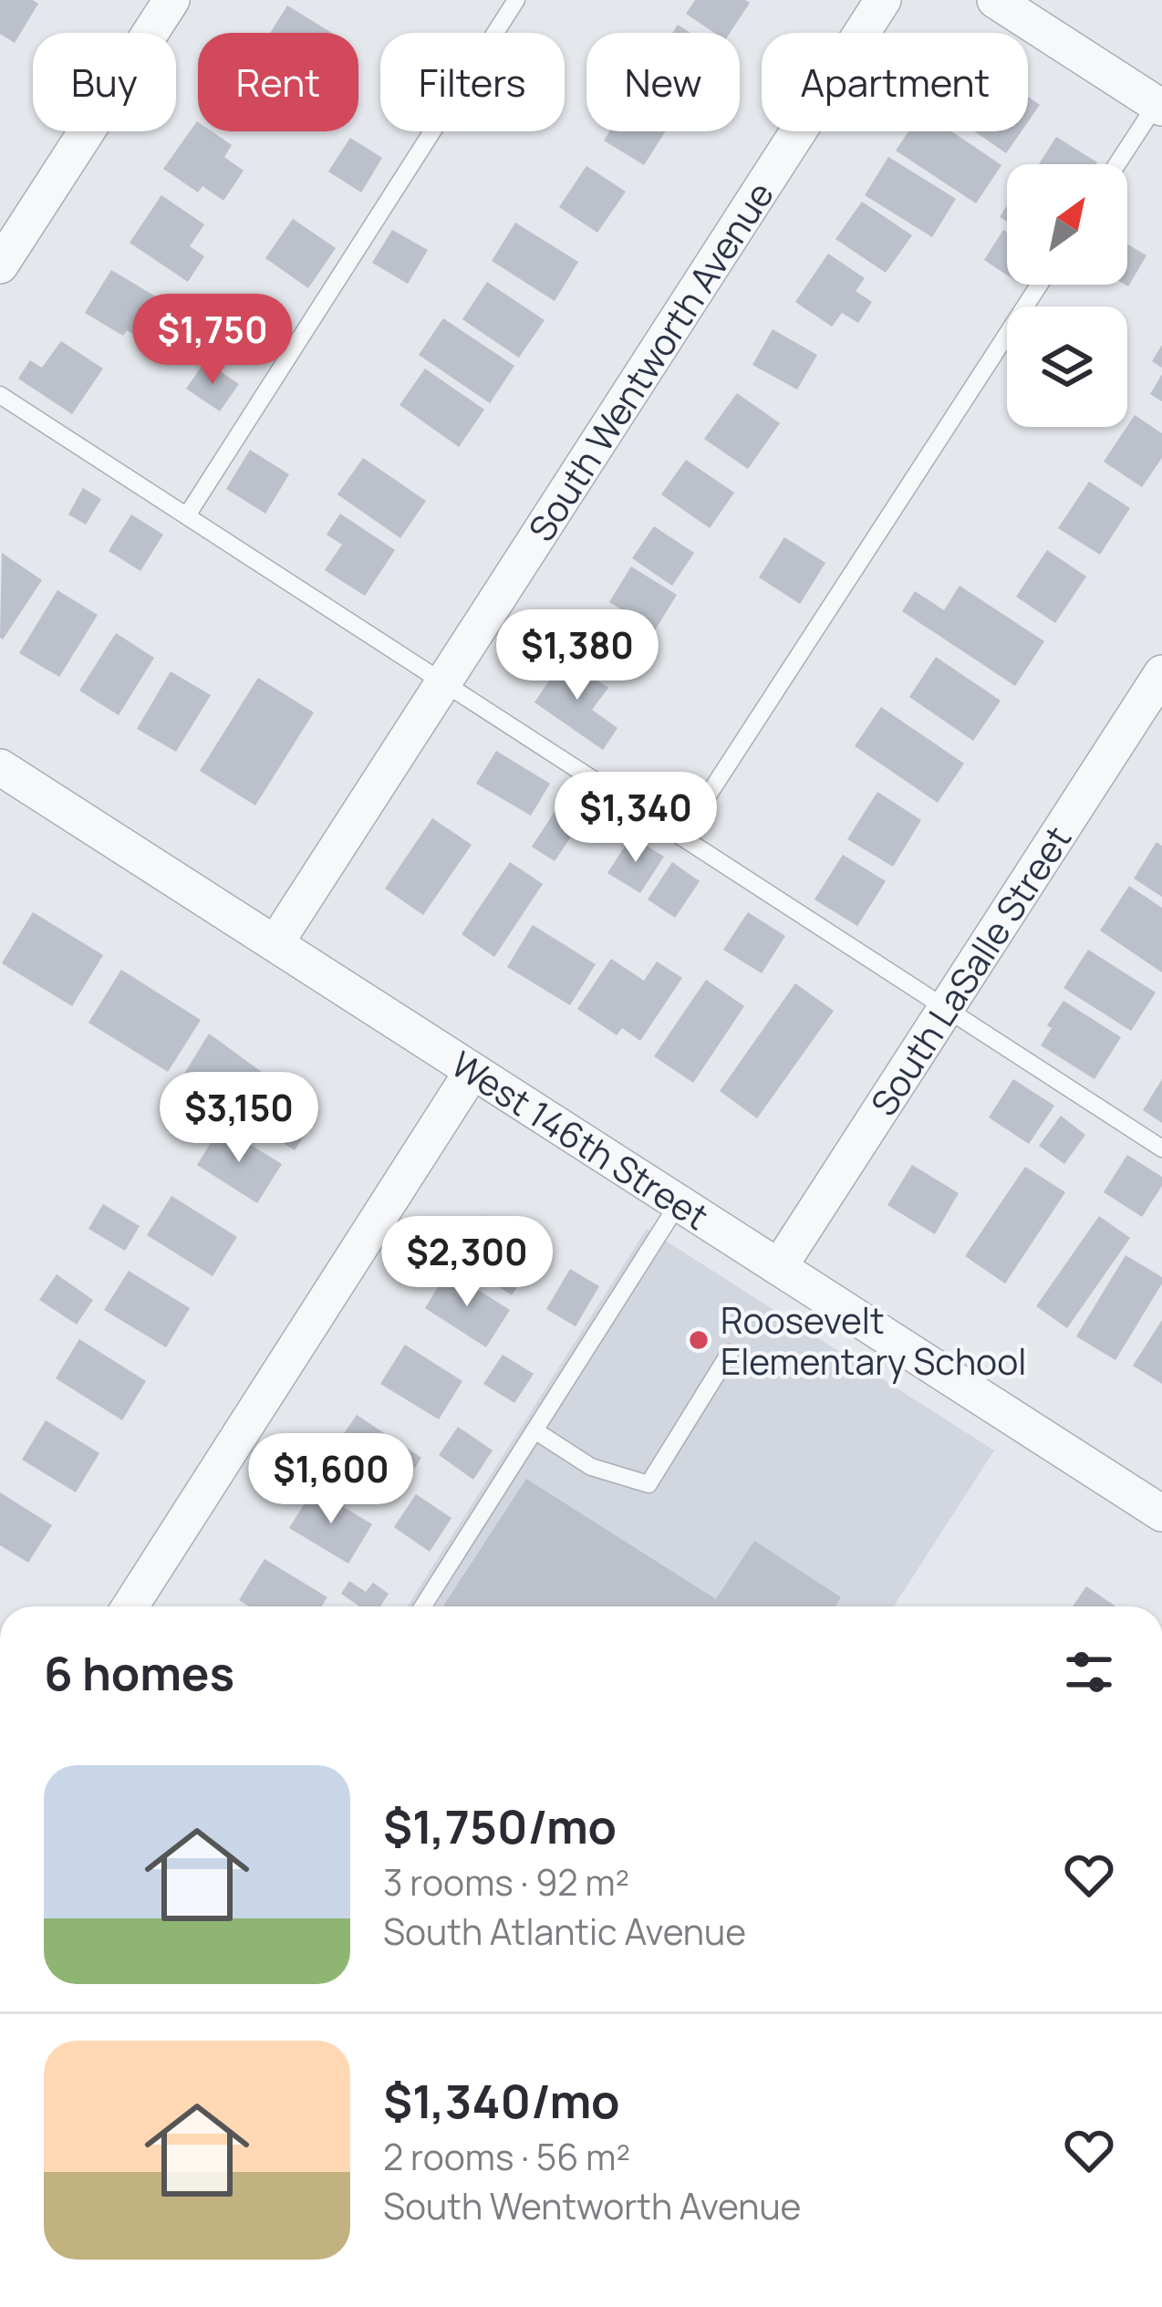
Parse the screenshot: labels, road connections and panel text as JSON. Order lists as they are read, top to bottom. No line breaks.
{"streets":{"street":["South Wentworth Avenue","South LaSalle Street","West 146th Street"]},"crossings":[["South Wentworth Avenue","West 146th Street"],["South LaSalle Street","West 146th Street"]],"places":["Roosevelt Elementary School"],"north":"top right","page":{"chip":["Buy","Rent","Filters","New","Apartment"],"price":["$1,750","$1,380","$1,340","$3,150","$2,300","$1,600"],"heading":"6 homes","list":[{"name":"$1,750/mo","note":"3 rooms · 92 m² · South Atlantic Avenue"},{"name":"$1,340/mo","note":"2 rooms · 56 m² · South Wentworth Avenue"}]}}
